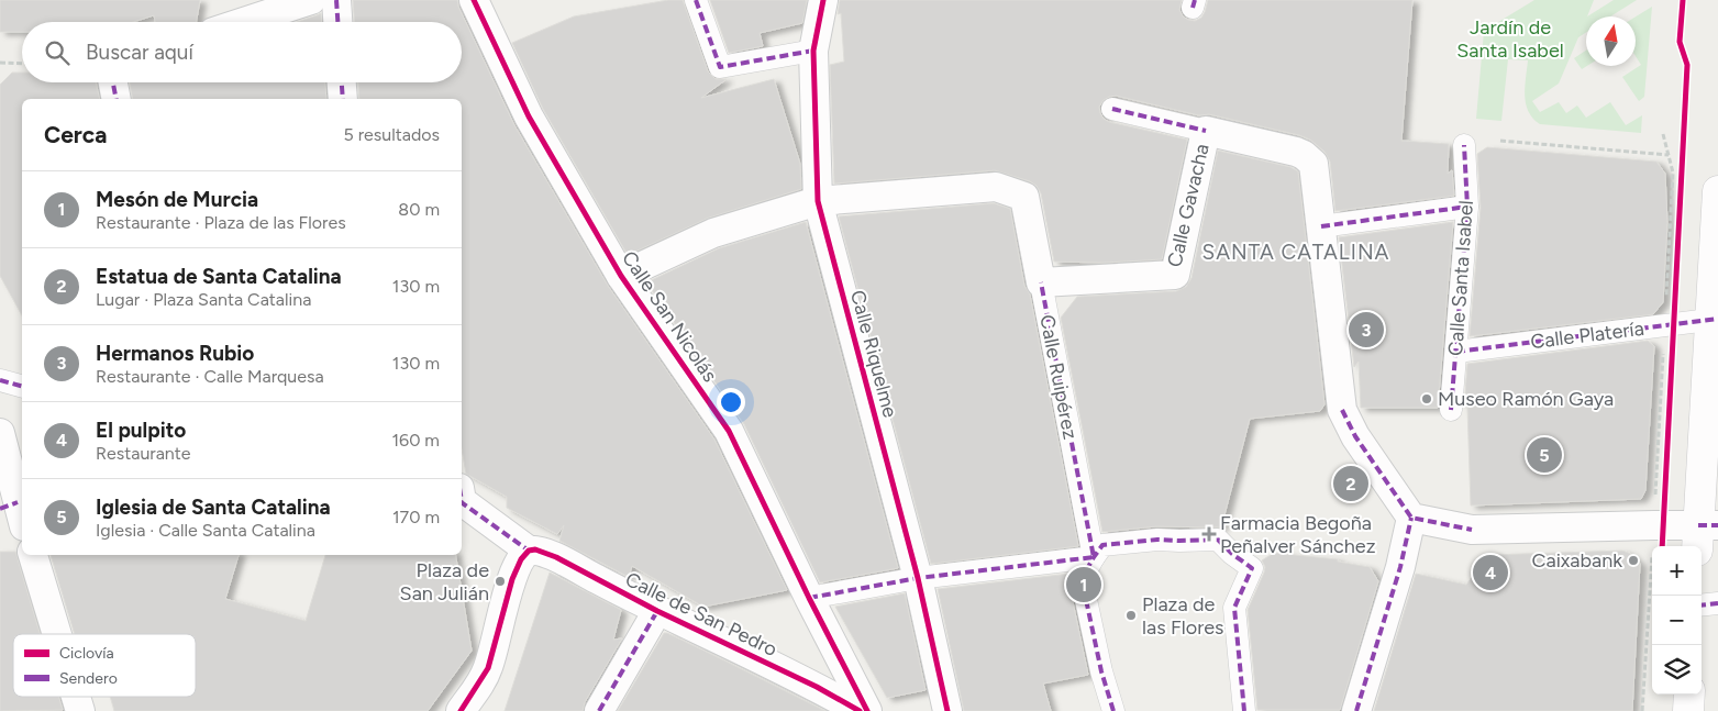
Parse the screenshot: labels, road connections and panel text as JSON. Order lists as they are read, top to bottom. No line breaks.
{"streets":{"street":["Calle Gavacha","Calle Santa Isabel","Calle San Nicolás","Calle Platería","Calle Riquelme","Calle Ruipérez","Calle de San Pedro"]},"crossings":[["Calle Gavacha","Calle Ruipérez"],["Calle Santa Isabel","Calle Platería"],["Calle Riquelme","Calle Ruipérez"]],"districts":["SANTA CATALINA"],"parks":["Jardín de Santa Isabel"],"places":{"other":["Museo Ramón Gaya","Caixabank","Plaza de San Julián","Plaza de las Flores"],"health":["Farmacia Begoña Peñalver Sánchez"]},"legend":["Ciclovía","Sendero"],"north":"top","page":{"search":"Buscar aquí","heading":["Cerca","5 resultados"],"list":[{"mark":"1","name":"Mesón de Murcia","note":"Restaurante · Plaza de las Flores","value":"80 m"},{"mark":"2","name":"Estatua de Santa Catalina","note":"Lugar · Plaza Santa Catalina","value":"130 m"},{"mark":"3","name":"Hermanos Rubio","note":"Restaurante · Calle Marquesa","value":"130 m"},{"mark":"4","name":"El pulpito","note":"Restaurante","value":"160 m"},{"mark":"5","name":"Iglesia de Santa Catalina","note":"Iglesia · Calle Santa Catalina","value":"170 m"}],"pins":["3","5","2","4","1"],"map_buttons":["+","−"]}}
